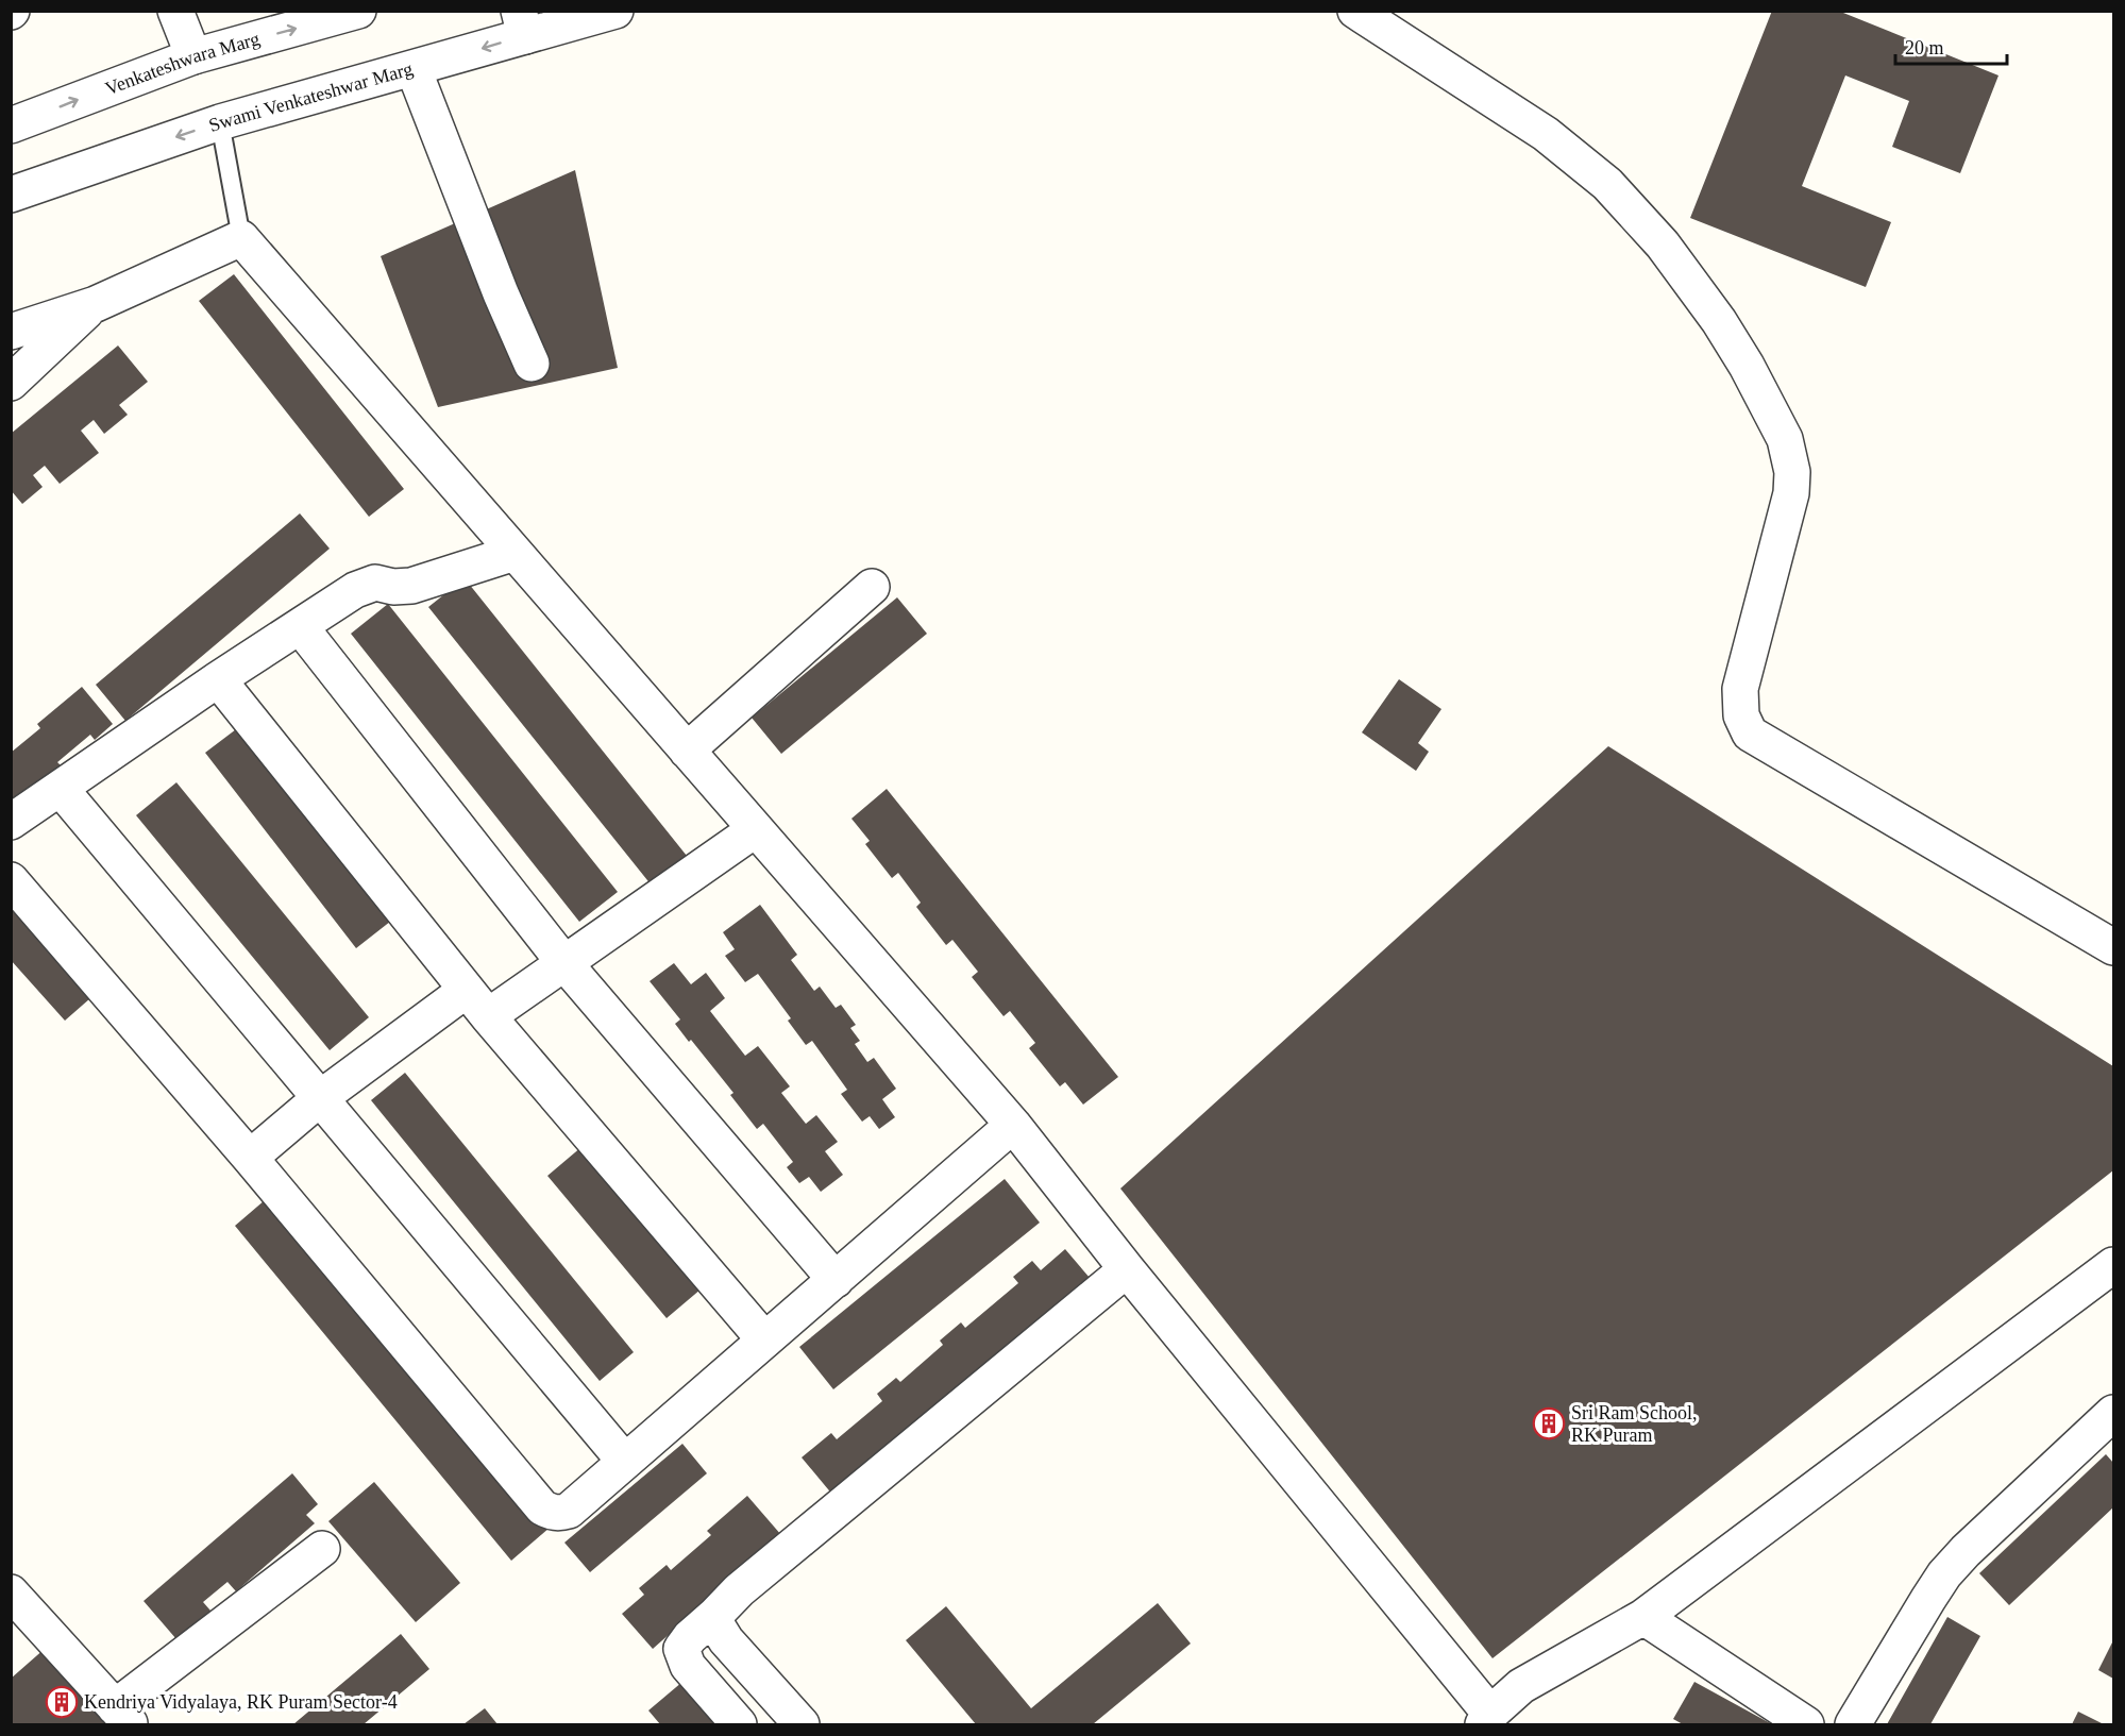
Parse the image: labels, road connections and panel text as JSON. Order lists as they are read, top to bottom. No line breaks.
{"streets":{"street":["Venkateshwara Marg","Swami Venkateshwar Marg"]},"places":{"building":["Sri Ram School, RK Puram","Kendriya Vidyalaya, RK Puram Sector-4"]},"scale_bar":"20 m"}
